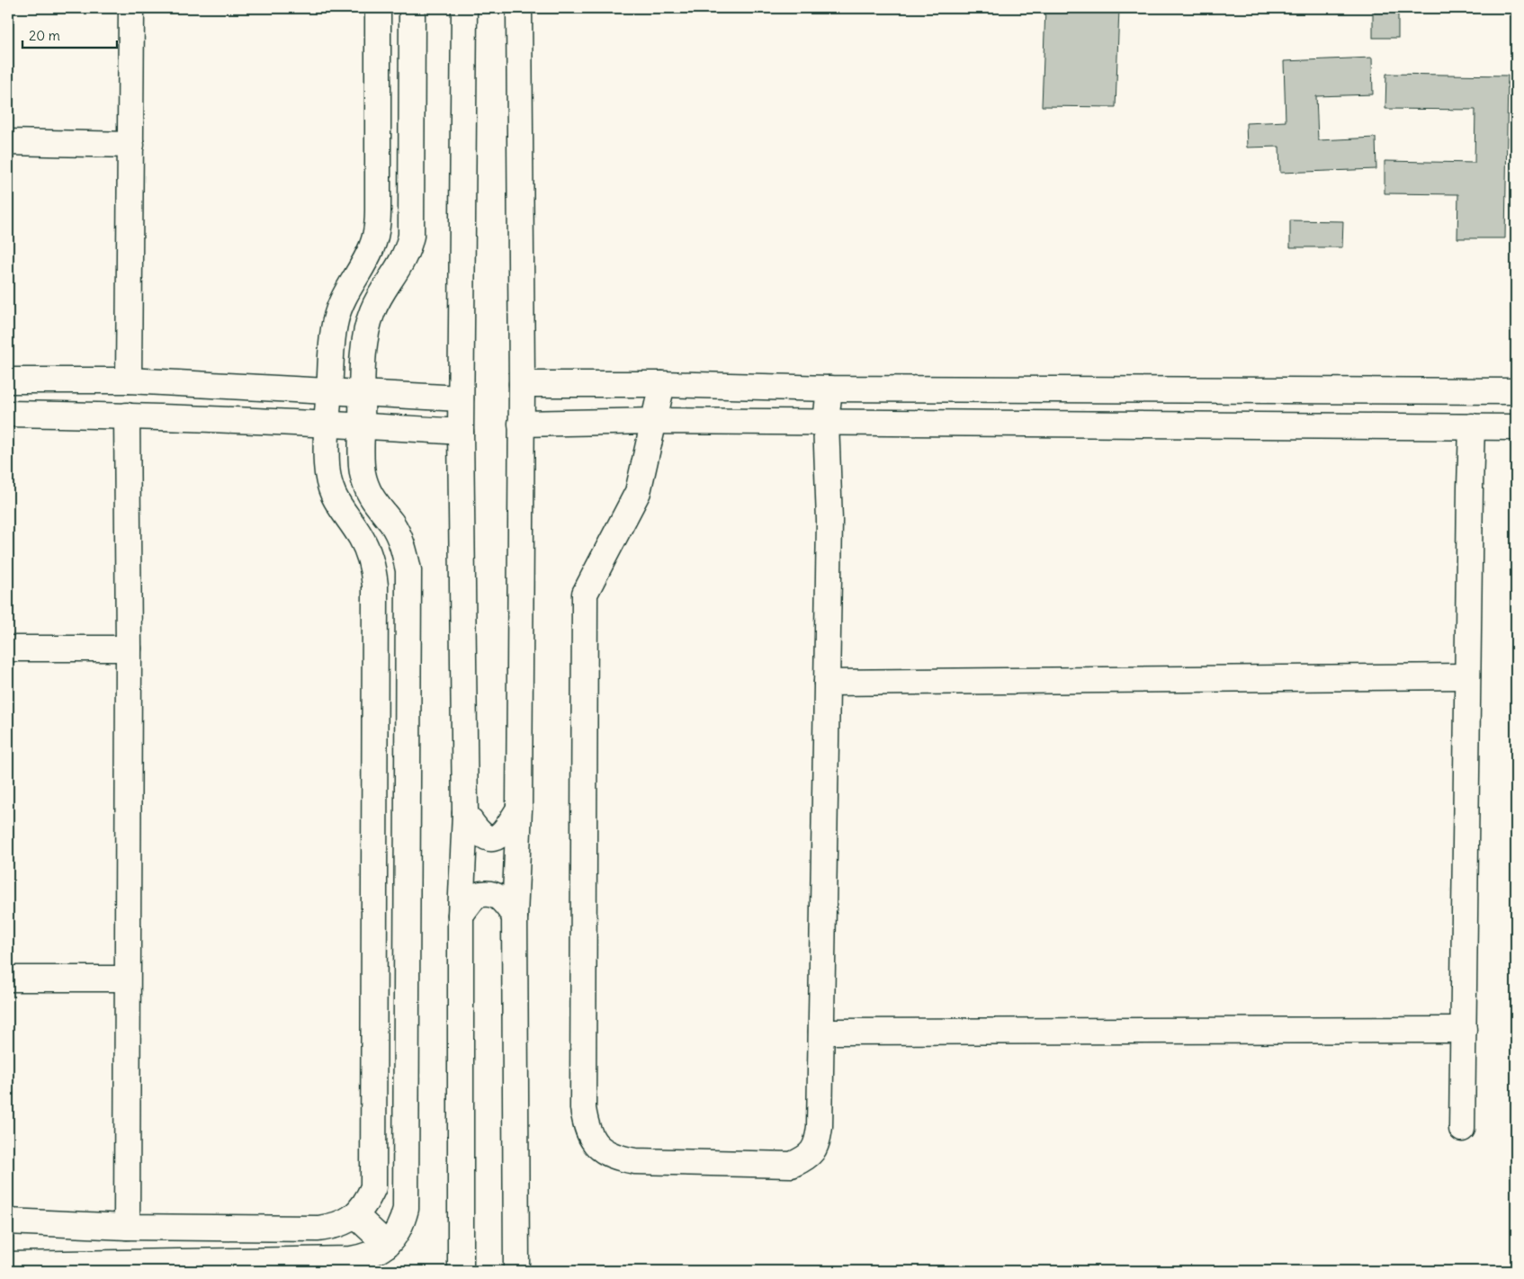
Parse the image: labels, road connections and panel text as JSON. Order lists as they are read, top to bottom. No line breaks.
{"scale_bar":"20 m"}
